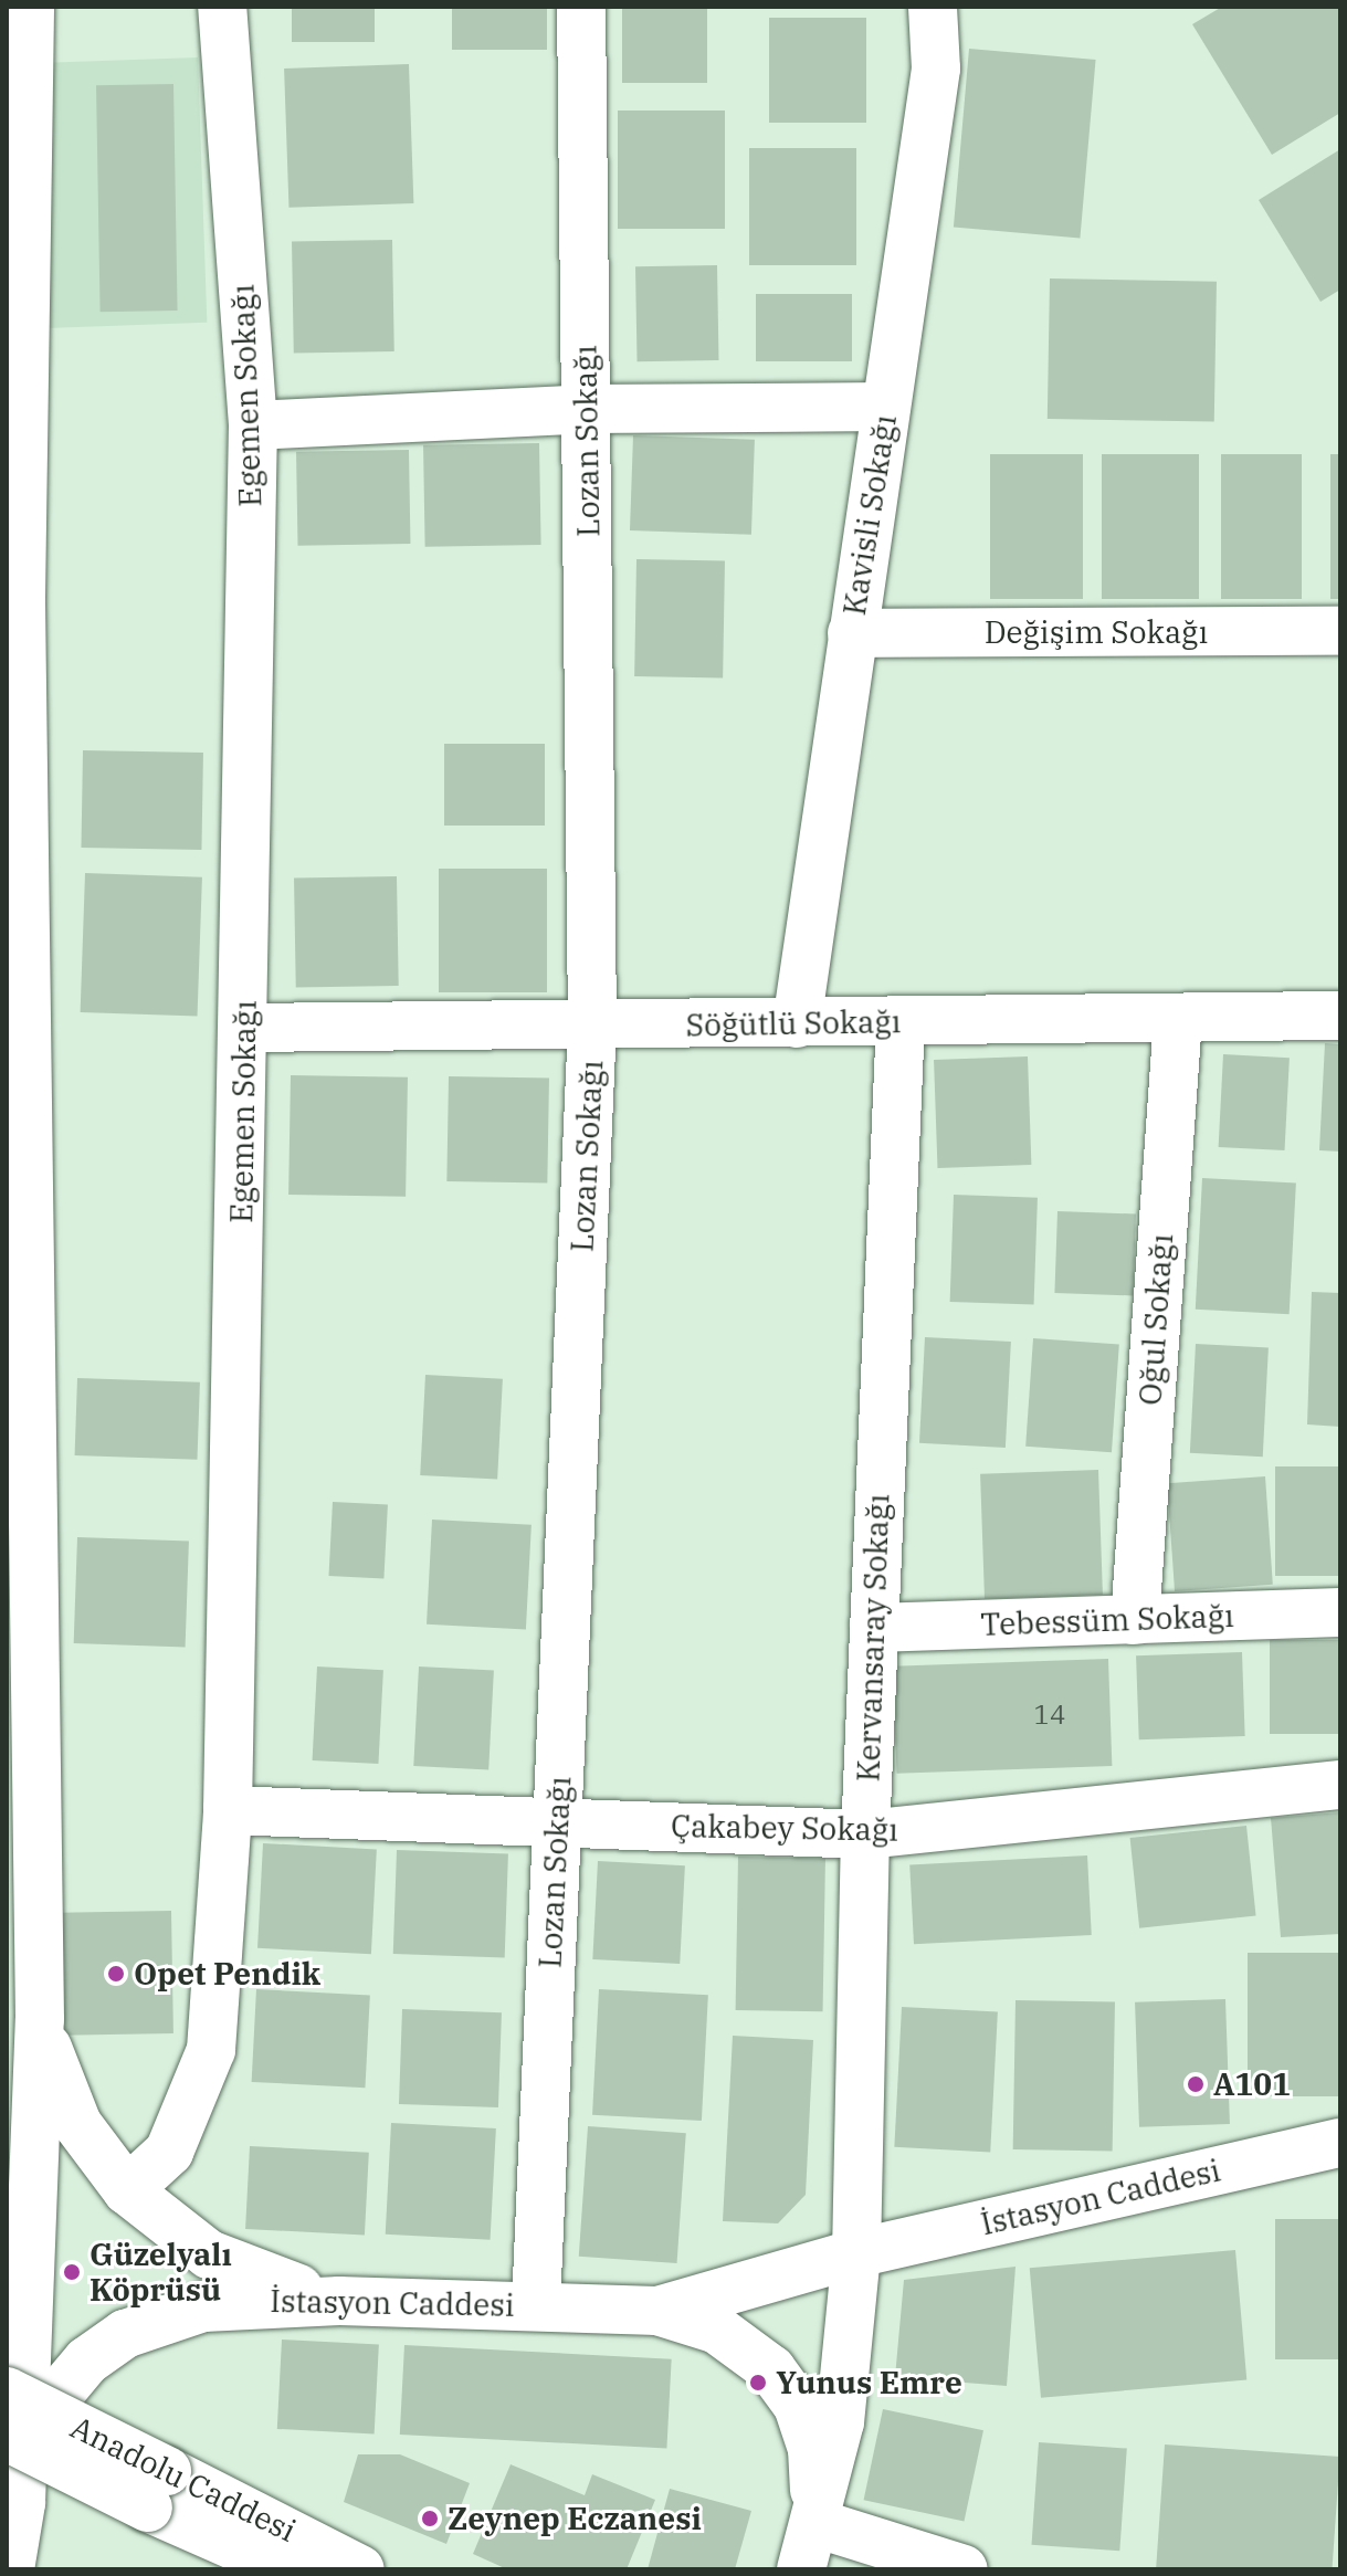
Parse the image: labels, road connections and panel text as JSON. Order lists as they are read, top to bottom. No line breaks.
{"streets":{"main road":["Egemen Sokağı","Lozan Sokağı","Kavisli Sokağı","Değişim Sokağı","Söğütlü Sokağı","Oğul Sokağı","Tebessüm Sokağı","Kervansaray Sokağı","Çakabey Sokağı","İstasyon Caddesi","Anadolu Caddesi"]},"crossings":[["Egemen Sokağı","Söğütlü Sokağı"],["Egemen Sokağı","Çakabey Sokağı"],["Lozan Sokağı","Söğütlü Sokağı"],["Lozan Sokağı","Çakabey Sokağı"],["Lozan Sokağı","İstasyon Caddesi"],["Kavisli Sokağı","Değişim Sokağı"],["Kavisli Sokağı","Söğütlü Sokağı"],["Söğütlü Sokağı","Oğul Sokağı"],["Söğütlü Sokağı","Kervansaray Sokağı"],["Oğul Sokağı","Tebessüm Sokağı"],["Tebessüm Sokağı","Kervansaray Sokağı"],["Kervansaray Sokağı","Çakabey Sokağı"],["Kervansaray Sokağı","İstasyon Caddesi"]],"places":["Opet Pendik","A101","Güzelyalı Köprüsü","Yunus Emre","Zeynep Eczanesi"],"house_numbers":["14"]}
